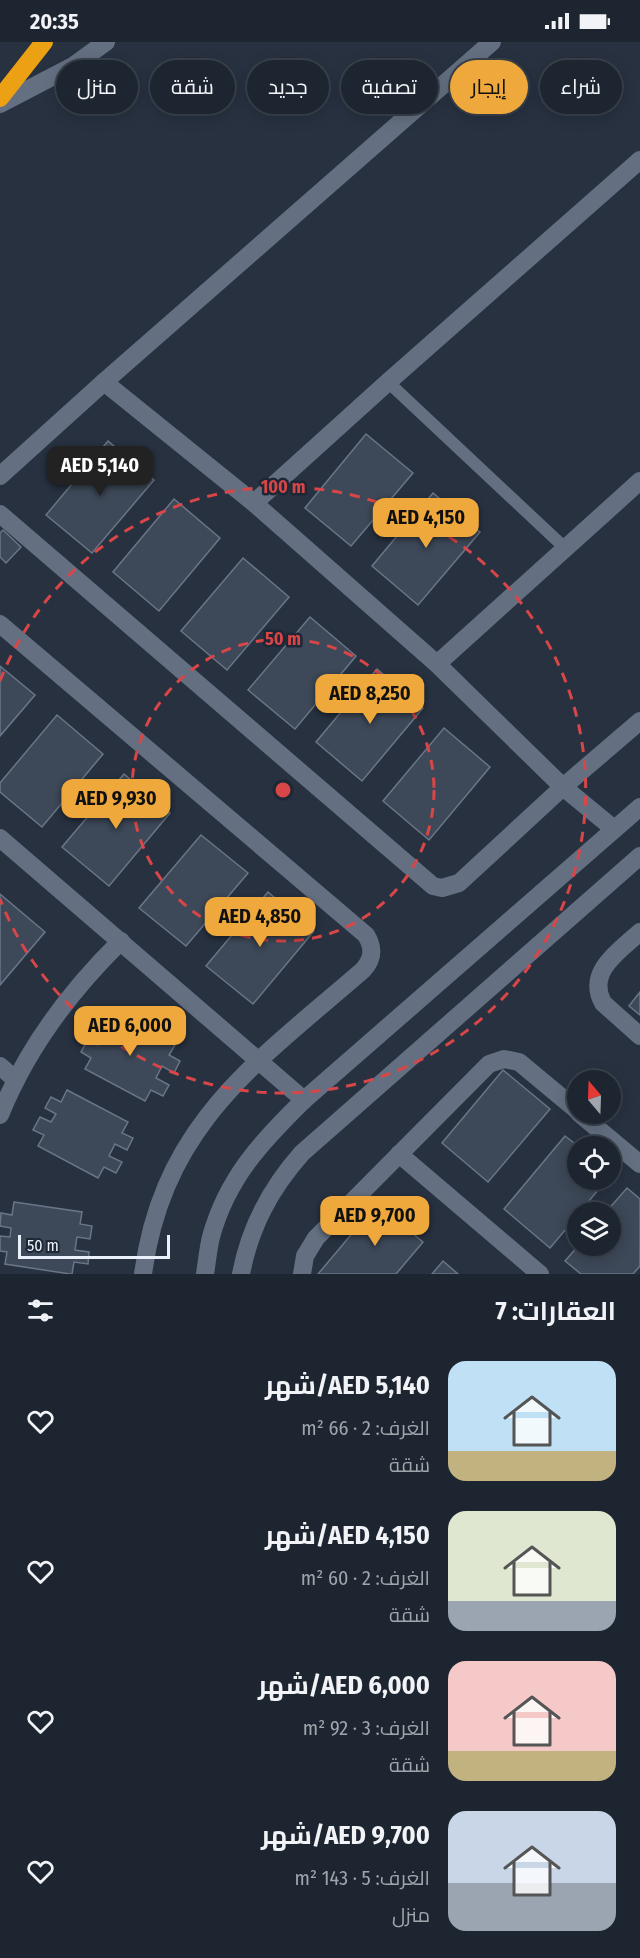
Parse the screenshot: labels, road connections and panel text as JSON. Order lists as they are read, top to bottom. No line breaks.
{"scale_bar":"50 m","north":"top","page":{"status":"20:35","chip":["شراء","إيجار","تصفية","جديد","شقة","منزل"],"price":["AED 5,140","AED 4,150","AED 8,250","AED 9,930","AED 4,850","AED 6,000","AED 9,700"],"scale":"50 m","heading":"العقارات: 7","list":[{"name":"AED 5,140/شهر","note":"الغرف: 2 · 66 m² · شقة"},{"name":"AED 4,150/شهر","note":"الغرف: 2 · 60 m² · شقة"},{"name":"AED 6,000/شهر","note":"الغرف: 3 · 92 m² · شقة"},{"name":"AED 9,700/شهر","note":"الغرف: 5 · 143 m² · منزل"}]},"rings":["100 m","50 m"]}
